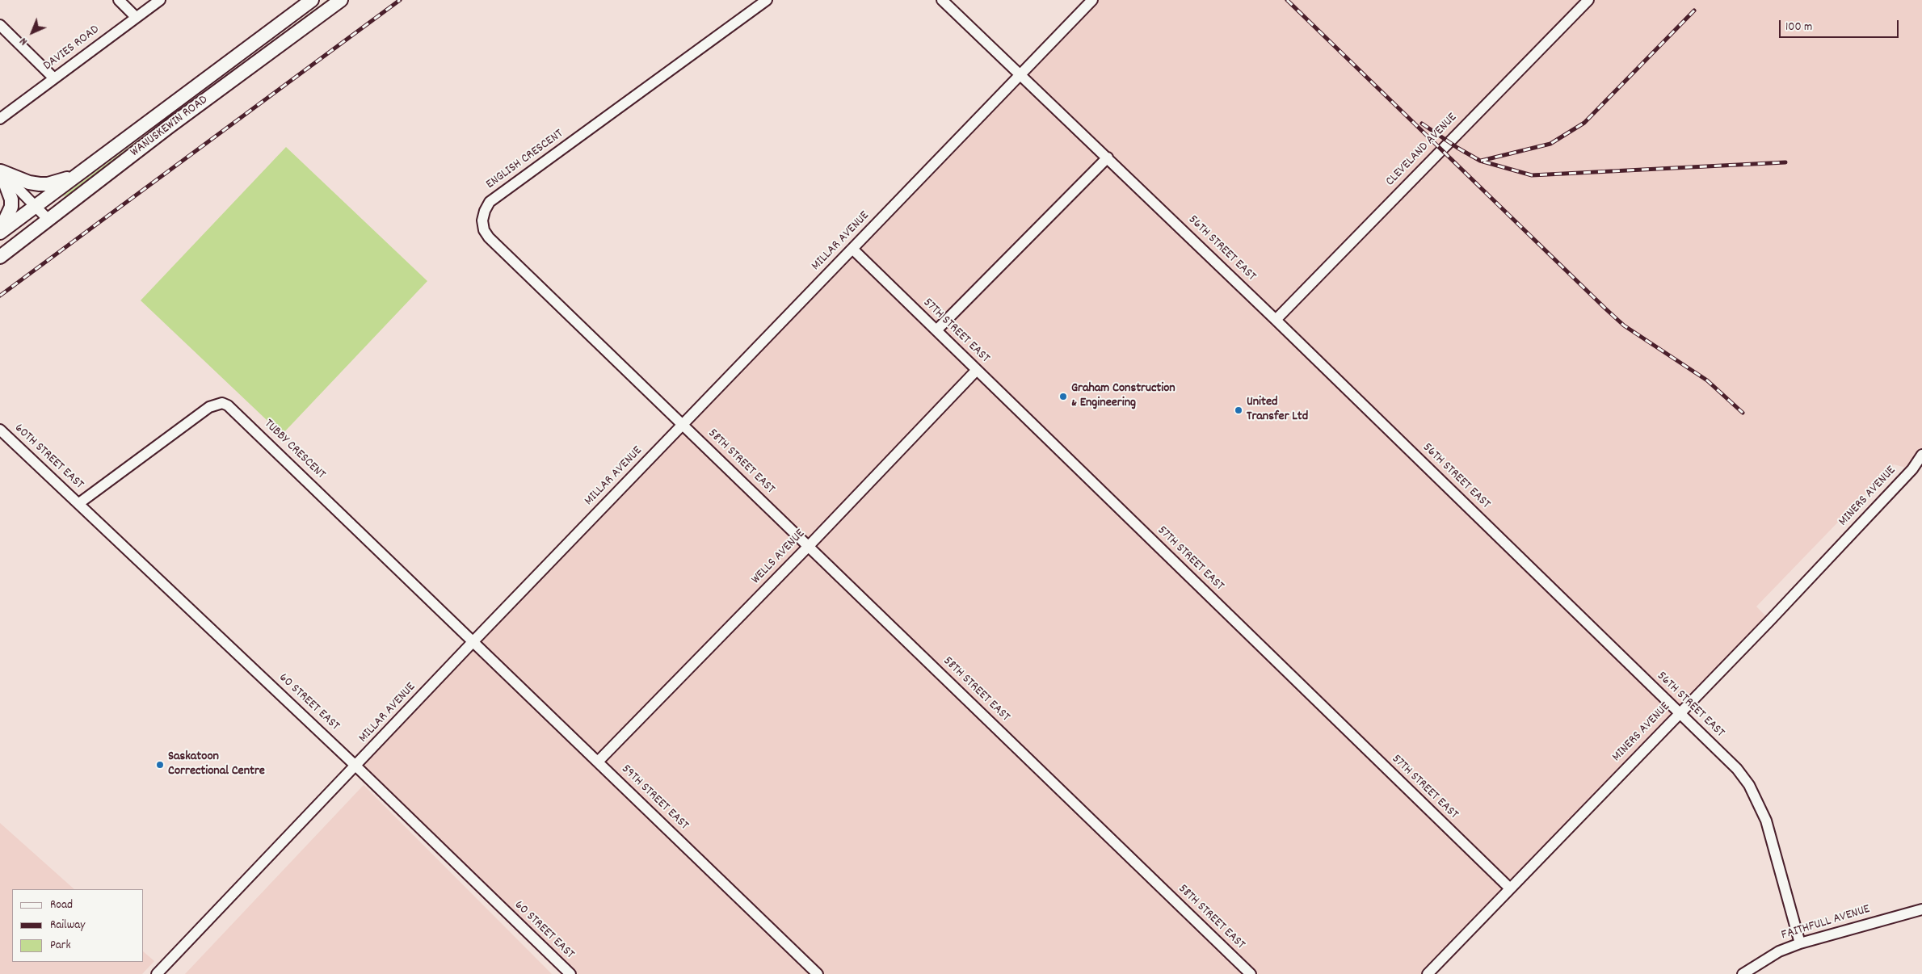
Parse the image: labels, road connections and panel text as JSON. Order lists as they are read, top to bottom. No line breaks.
{"streets":{"main road":["WANUSKEWIN ROAD"],"street":["DAVIES ROAD","CLEVELAND AVENUE","ENGLISH CRESCENT","MILLAR AVENUE","56TH STREET EAST","57TH STREET EAST","TUBBY CRESCENT","60TH STREET EAST","58TH STREET EAST","MINERS AVENUE","WELLS AVENUE","60 STREET EAST","59TH STREET EAST","FAITHFULL AVENUE"]},"crossings":[["CLEVELAND AVENUE","56TH STREET EAST"],["ENGLISH CRESCENT","MILLAR AVENUE"],["ENGLISH CRESCENT","58TH STREET EAST"],["MILLAR AVENUE","56TH STREET EAST"],["MILLAR AVENUE","57TH STREET EAST"],["MILLAR AVENUE","TUBBY CRESCENT"],["MILLAR AVENUE","58TH STREET EAST"],["MILLAR AVENUE","60 STREET EAST"],["MILLAR AVENUE","59TH STREET EAST"],["56TH STREET EAST","MINERS AVENUE"],["56TH STREET EAST","FAITHFULL AVENUE"],["57TH STREET EAST","MINERS AVENUE"],["57TH STREET EAST","WELLS AVENUE"],["TUBBY CRESCENT","60TH STREET EAST"],["TUBBY CRESCENT","60 STREET EAST"],["TUBBY CRESCENT","59TH STREET EAST"],["60TH STREET EAST","60 STREET EAST"],["58TH STREET EAST","WELLS AVENUE"],["WELLS AVENUE","59TH STREET EAST"]],"places":["Graham Construction & Engineering","United Transfer Ltd","Saskatoon Correctional Centre"],"legend":["Road","Railway","Park"],"scale_bar":"100 m","north":"bottom left"}
